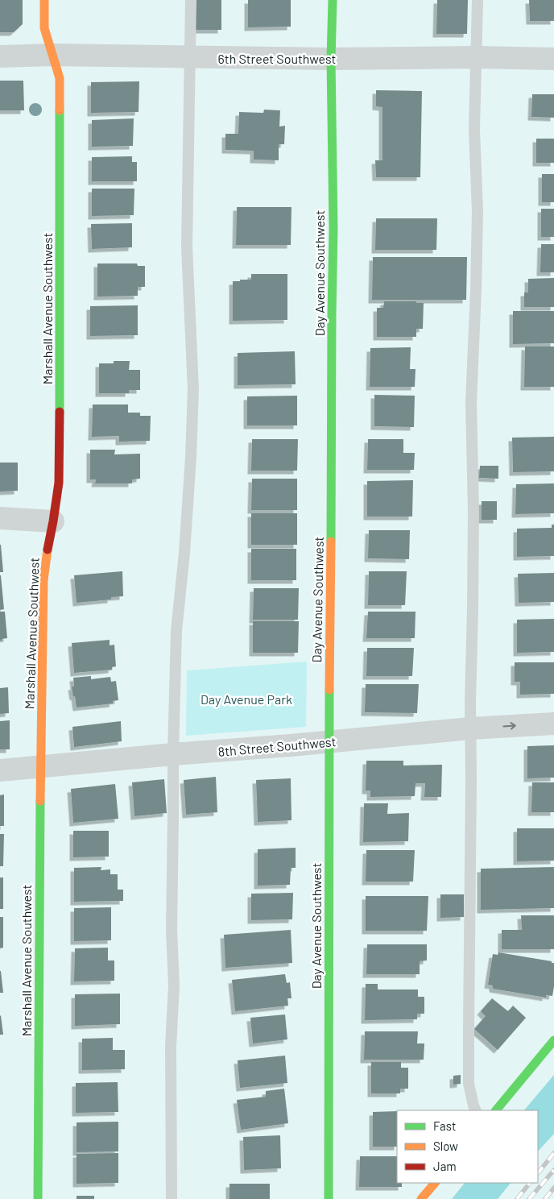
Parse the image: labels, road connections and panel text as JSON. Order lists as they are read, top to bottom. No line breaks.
{"streets":{"street":["6th Street Southwest","Day Avenue Southwest","Marshall Avenue Southwest","8th Street Southwest"]},"crossings":[["6th Street Southwest","Day Avenue Southwest"],["6th Street Southwest","Marshall Avenue Southwest"],["Day Avenue Southwest","8th Street Southwest"],["Marshall Avenue Southwest","8th Street Southwest"]],"parks":["Day Avenue Park"],"legend":["Fast","Slow","Jam"]}
